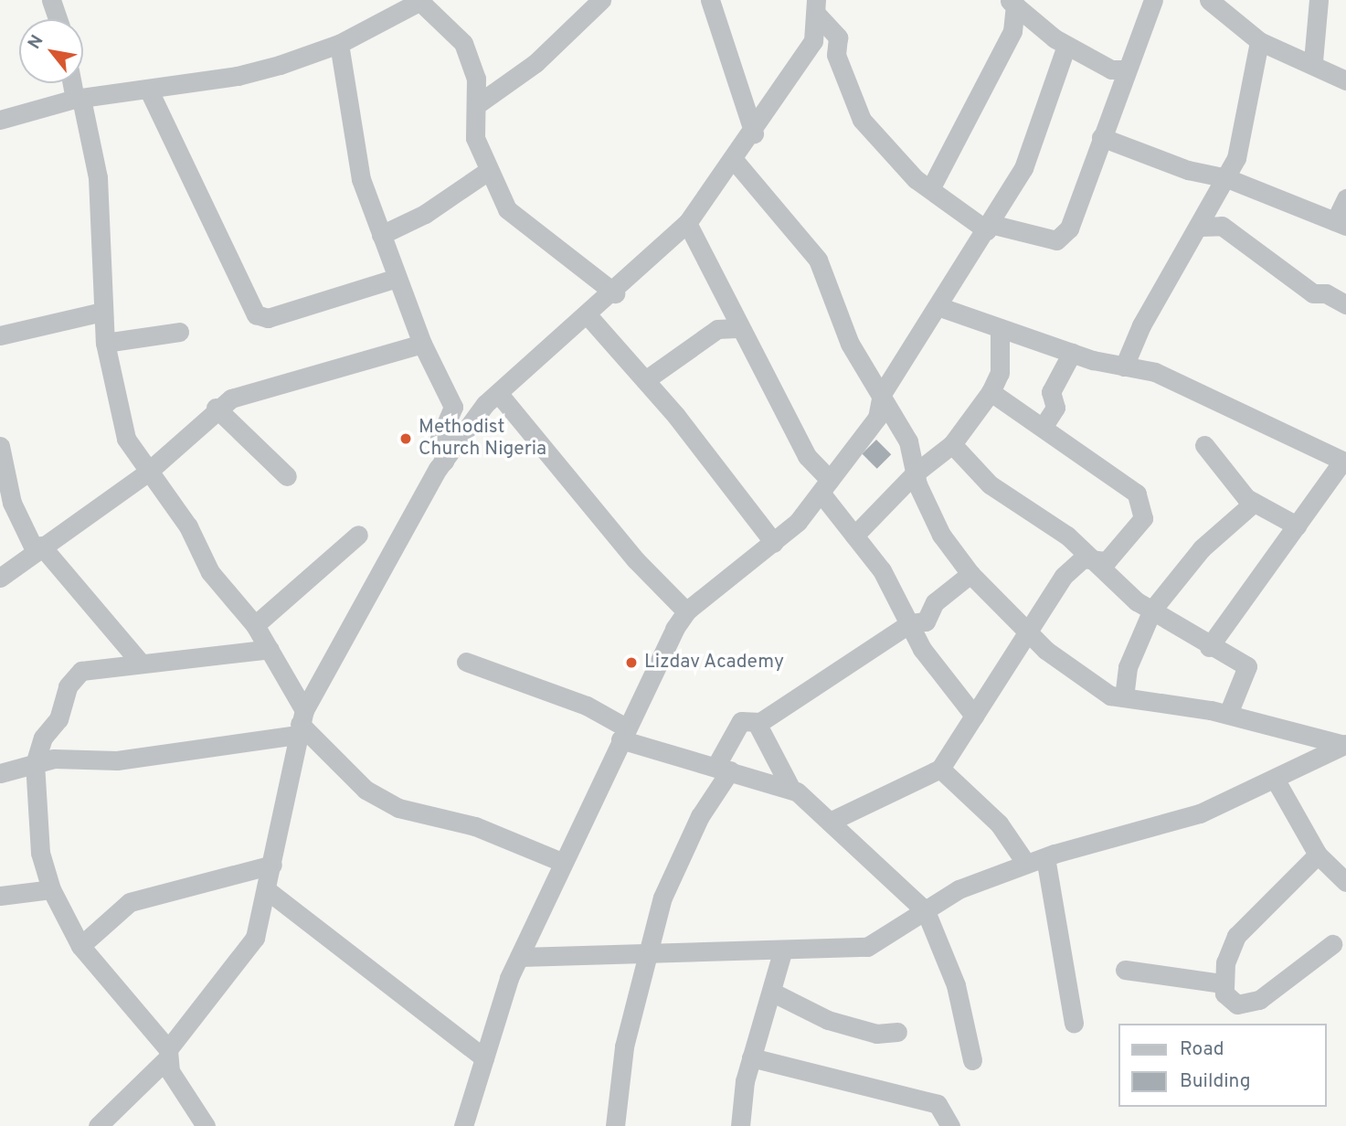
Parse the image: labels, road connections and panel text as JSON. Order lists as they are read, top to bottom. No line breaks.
{"places":["Methodist Church Nigeria","Lizdav Academy"],"legend":["Road","Building"],"north":"top left"}
